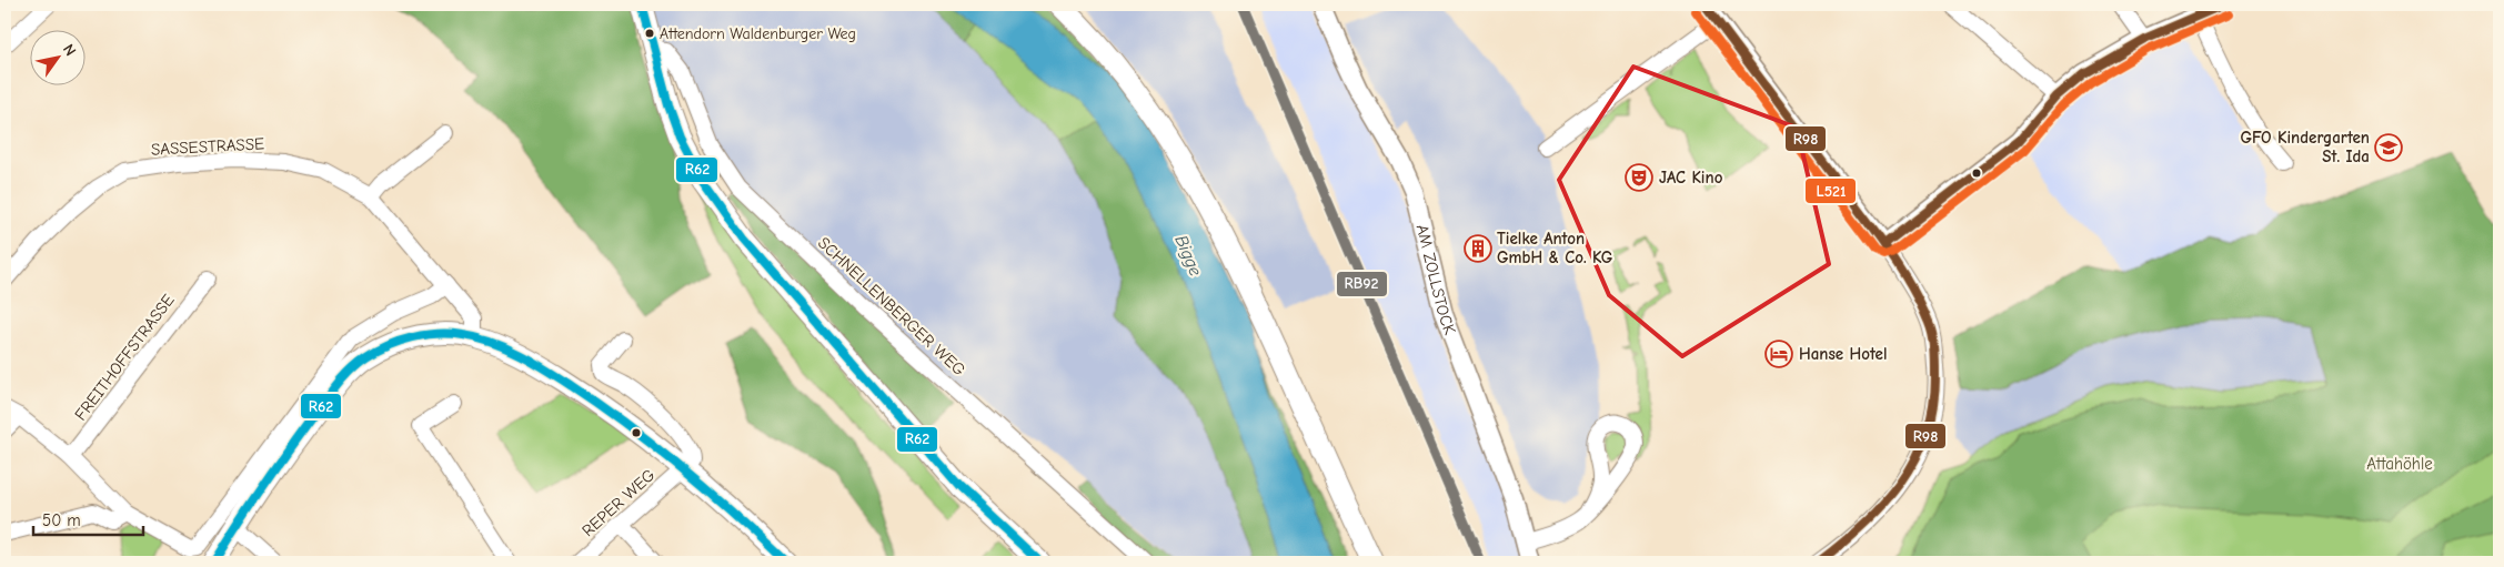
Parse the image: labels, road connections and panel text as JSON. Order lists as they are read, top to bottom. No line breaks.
{"streets":{"street":["SASSESTRASSE","AM ZOLLSTOCK","SCHNELLENBERGER WEG","FREITHOFFSTRASSE","REPER WEG"]},"water":["Bigge"],"parks":["Attahöhle"],"places":{"other":["Attendorn Waldenburger Weg"],"school or university":["GFO Kindergarten St. Ida"],"theatre":["JAC Kino"],"building":["Tielke Anton GmbH & Co. KG"],"hotel":["Hanse Hotel"]},"lines":["transit line RB92","transit line R62","transit line R98","transit line L521"],"scale_bar":"50 m","north":"top right"}
